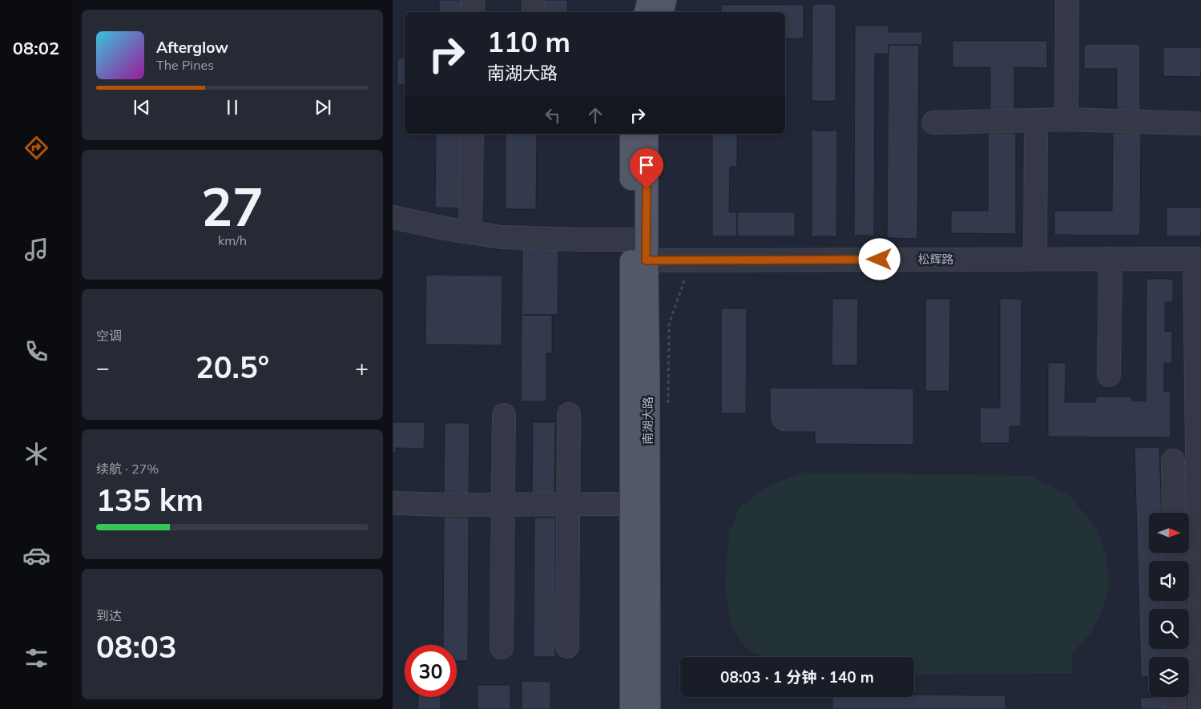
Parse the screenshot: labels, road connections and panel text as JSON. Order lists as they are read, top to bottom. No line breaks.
{"streets":{"main road":["南湖大路"],"street":["松辉路"]},"crossings":[["松辉路","南湖大路"]],"north":"right","page":{"tabs":"08:02","turn":["110 m","南湖大路"],"song":["Afterglow","The Pines"],"tile":[["27","km/h"],"空调",["续航 · 27%","135 km"],["到达","08:03"]],"heat":["−","20.5°","+"],"limit":"30","trip":"08:03 · 1 分钟 · 140 m"}}
